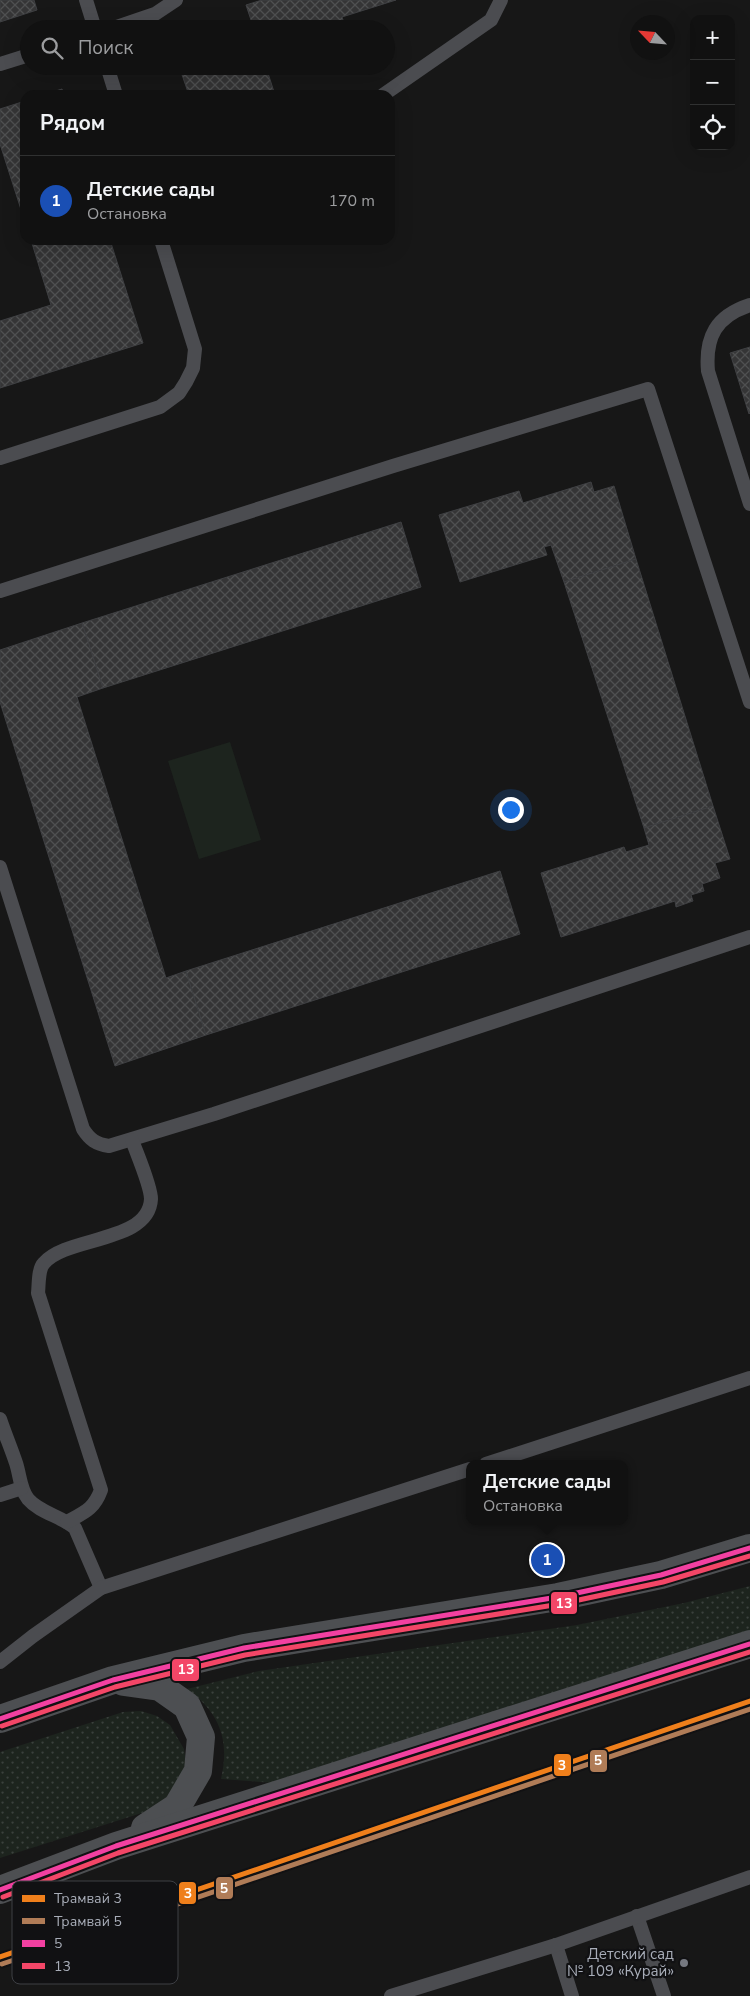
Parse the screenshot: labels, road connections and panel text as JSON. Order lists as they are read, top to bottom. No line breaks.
{"places":["Детский сад № 109 «Курай»"],"lines":["transit line 5","transit line 13","tram line 3","tram line 5"],"legend":["Трамвай 3","Трамвай 5","5","13"],"north":"top left","page":{"map_buttons":["+","−"],"search":"Поиск","heading":"Рядом","list":[{"mark":"1","name":"Детские сады","note":"Остановка","value":"170 m"}],"popup":["Детские сады","Остановка"],"pins":"1"}}
